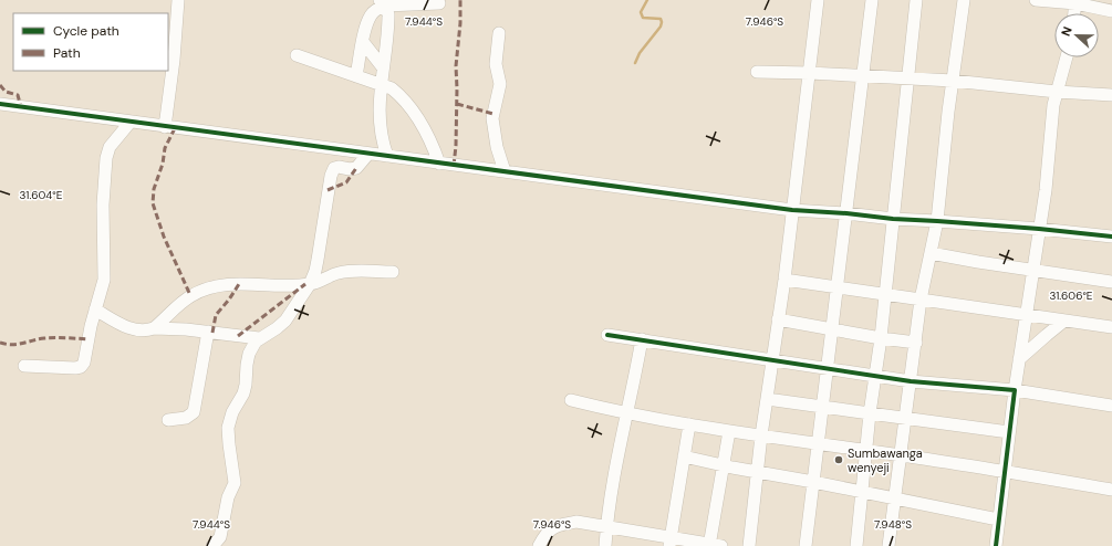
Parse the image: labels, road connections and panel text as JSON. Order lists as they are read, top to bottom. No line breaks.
{"places":["Sumbawanga wenyeji"],"legend":["Cycle path","Path"],"north":"left","coordinates":["7.944°S","7.946°S","31.604°E","31.606°E","7.948°S"]}
